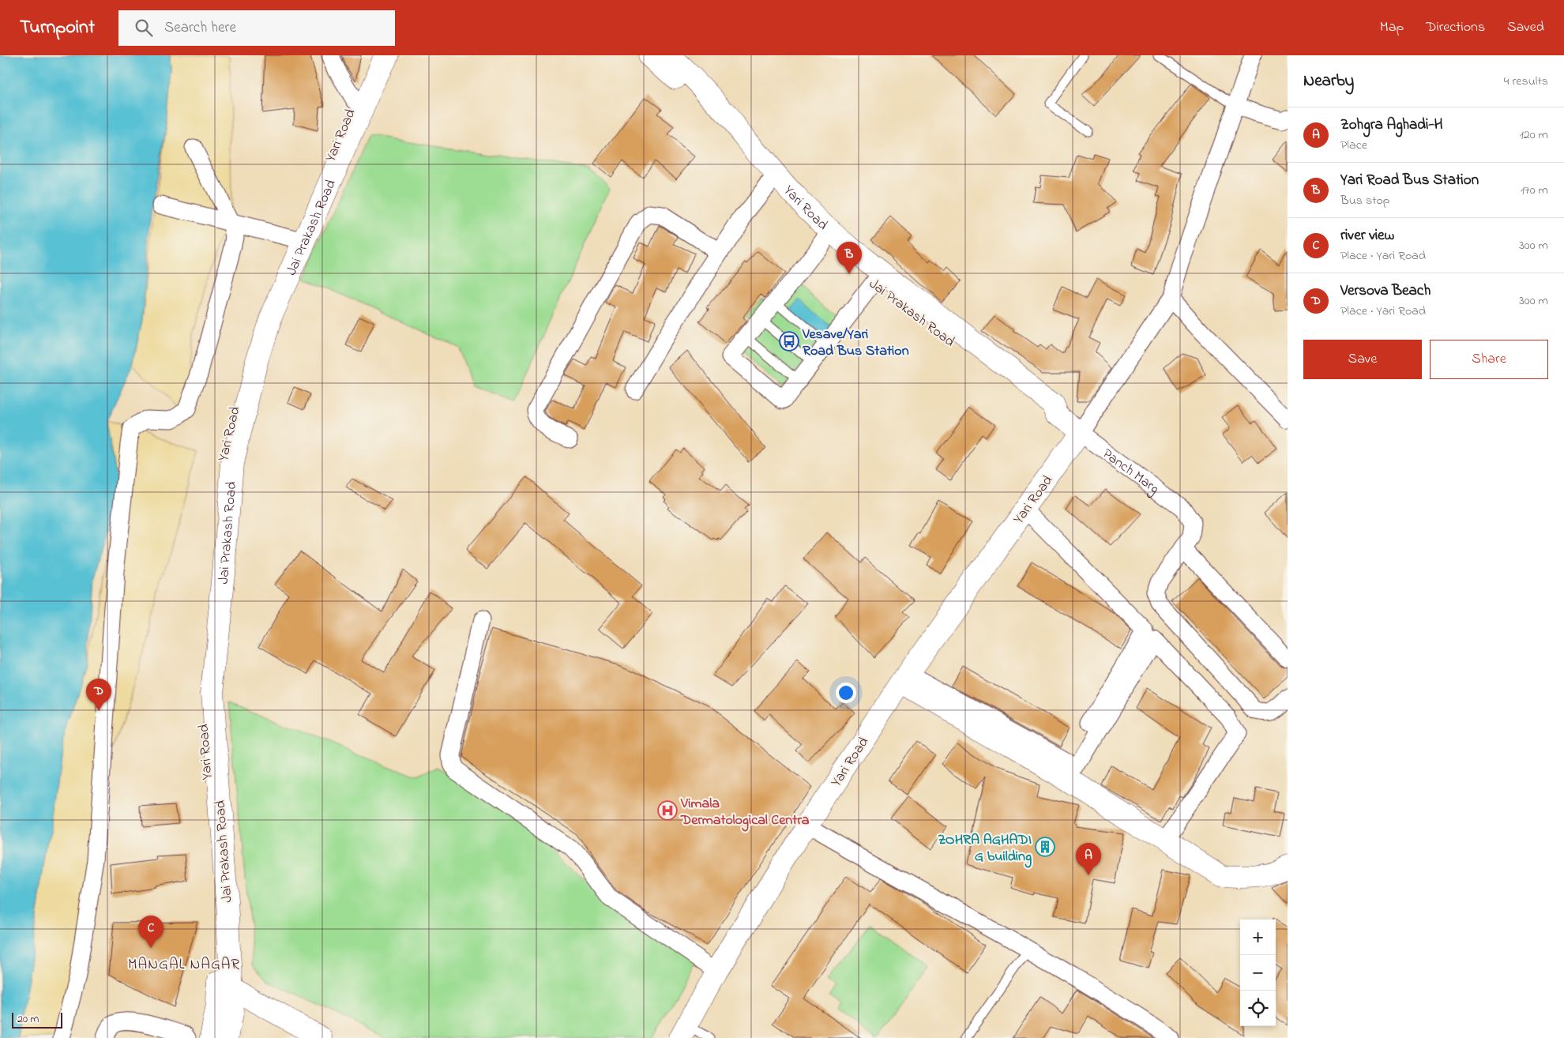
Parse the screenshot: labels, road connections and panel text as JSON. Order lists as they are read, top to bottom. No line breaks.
{"streets":{"main road":["Yari Road","Jai Prakash Road"],"street":["Panch Marg"]},"crossings":[["Yari Road","Jai Prakash Road"],["Yari Road","Panch Marg"],["Jai Prakash Road","Panch Marg"]],"districts":["MANGAL NAGAR"],"places":{"bus stop":["Vesave/Yari Road Bus Station"],"hospital":["Vimala Dermatological Centra"],"building":["ZOHRA AGHADI G building"]},"scale_bar":"20 m","page":{"header":"Turnpoint","search":"Search here","nav":["Map","Directions","Saved"],"heading":["Nearby","4 results"],"list":[{"mark":"A","name":"Zohgra Aghadi-H","note":"Place","value":"120 m"},{"mark":"B","name":"Yari Road Bus Station","note":"Bus stop","value":"170 m"},{"mark":"C","name":"river view","note":"Place · Yari Road","value":"300 m"},{"mark":"D","name":"Versova Beach","note":"Place · Yari Road","value":"300 m"}],"pins":["B","D","A","C"],"buttons":["Save","Share"],"map_buttons":["+","−"],"scale":"20 m"}}
